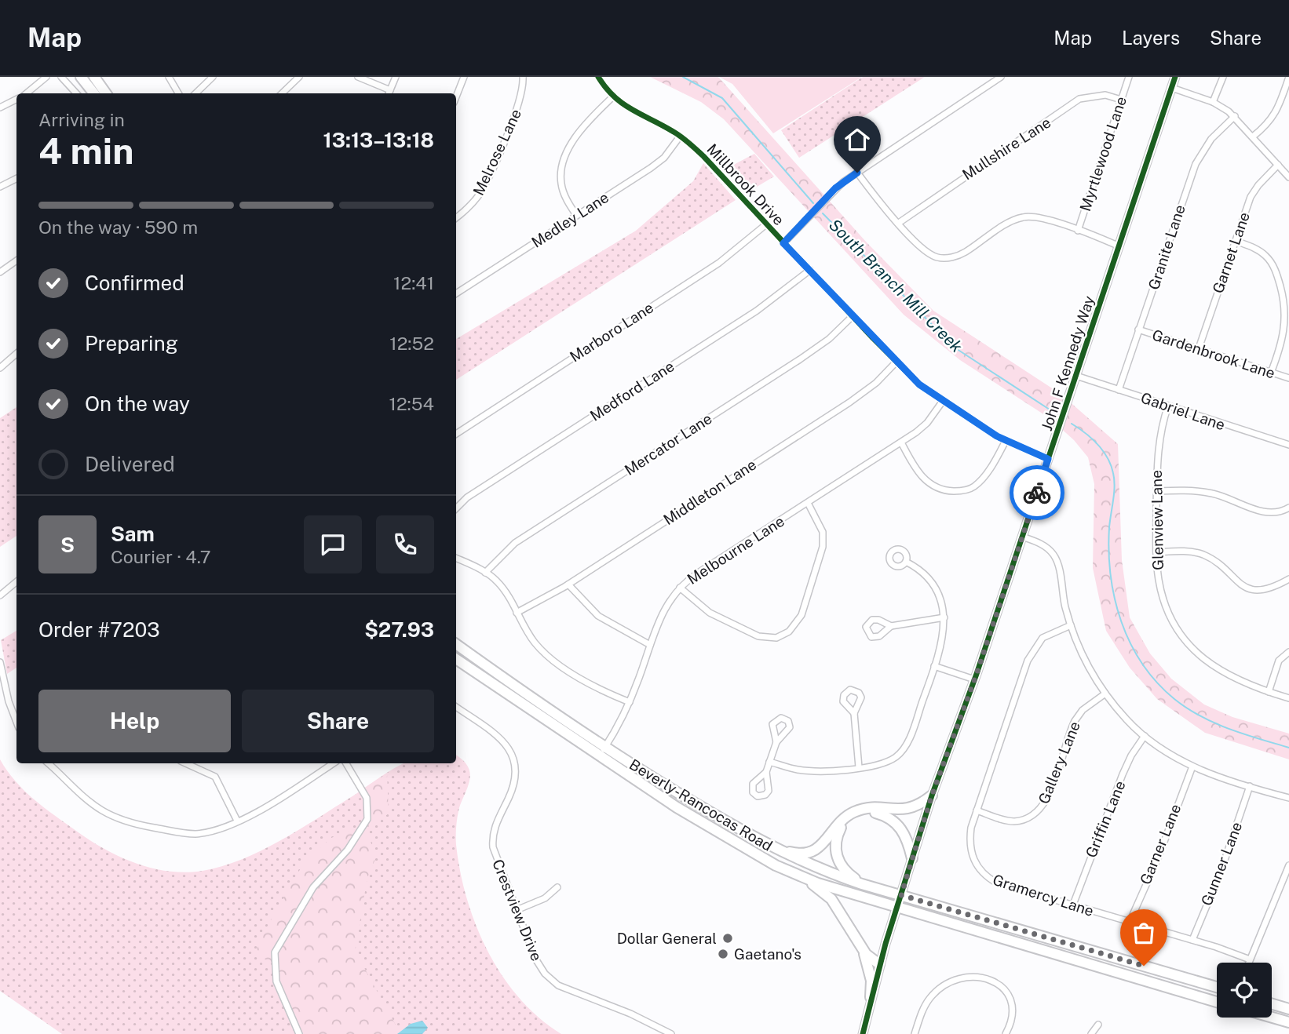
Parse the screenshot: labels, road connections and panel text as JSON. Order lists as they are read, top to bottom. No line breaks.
{"streets":{"main road":["Beverly-Rancocas Road"],"street":["Mullshire Lane","Melrose Lane","Myrtlewood Lane","Millbrook Drive","Medley Lane","Granite Lane","Garnet Lane","Marboro Lane","Gardenbrook Lane","John F Kennedy Way","Medford Lane","Gabriel Lane","Mercator Lane","Middleton Lane","Glenview Lane","Melbourne Lane","Gallery Lane","Griffin Lane","Garner Lane","Gunner Lane","Gramercy Lane","Crestview Drive"]},"crossings":[["Mullshire Lane","Myrtlewood Lane"],["Millbrook Drive","Medley Lane"],["Millbrook Drive","Marboro Lane"],["Millbrook Drive","John F Kennedy Way"],["Millbrook Drive","Medford Lane"],["Millbrook Drive","Mercator Lane"],["Millbrook Drive","Middleton Lane"],["Millbrook Drive","Melbourne Lane"],["Granite Lane","Gardenbrook Lane"],["Granite Lane","Gabriel Lane"],["Garnet Lane","Gardenbrook Lane"],["John F Kennedy Way","Gabriel Lane"],["John F Kennedy Way","Beverly-Rancocas Road"],["Gabriel Lane","Glenview Lane"],["Melbourne Lane","Beverly-Rancocas Road"],["Gallery Lane","Gramercy Lane"],["Griffin Lane","Gramercy Lane"],["Garner Lane","Gramercy Lane"],["Gunner Lane","Gramercy Lane"]],"water":["South Branch Mill Creek"],"places":["Dollar General","Gaetano's"],"page":{"header":"Map","nav":["Map","Layers","Share"],"heading":["4 min","Arriving in","13:13–13:18"],"panel":["Sam","Courier · 4.7","Order #7203","$27.93"],"bar":"On the way · 590 m","list":[["Confirmed","12:41"],["Preparing","12:52"],["On the way","12:54"],"Delivered"],"round":"S","buttons":["Help","Share"]}}
